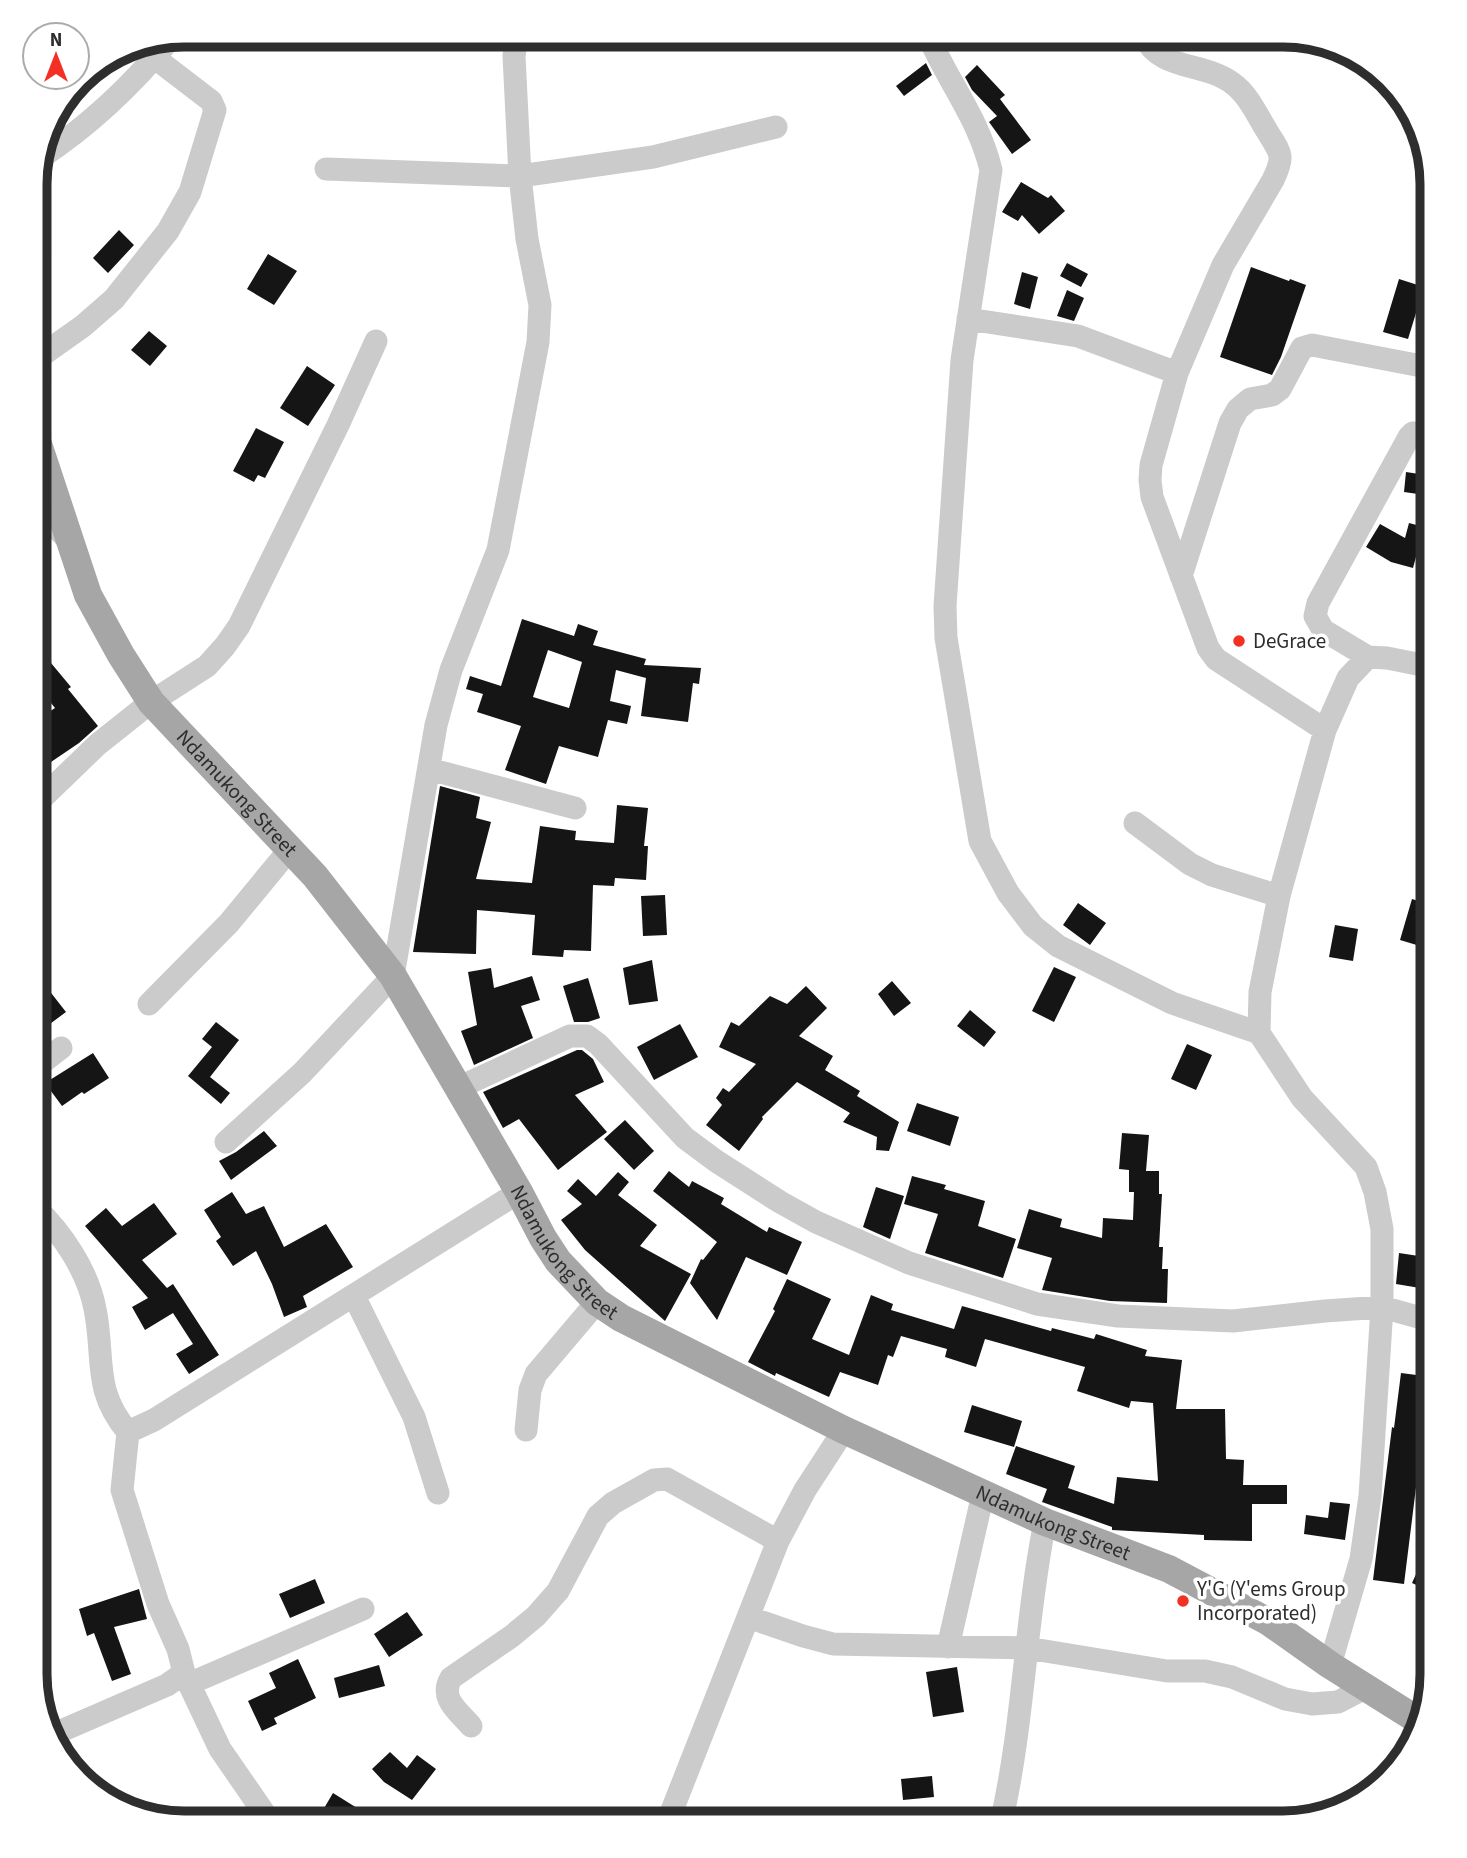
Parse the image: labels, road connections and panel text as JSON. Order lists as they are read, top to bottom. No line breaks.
{"streets":{"main road":["Ndamukong Street"]},"places":["DeGrace","Y'G (Y'ems Group Incorporated)"],"north":"top"}
